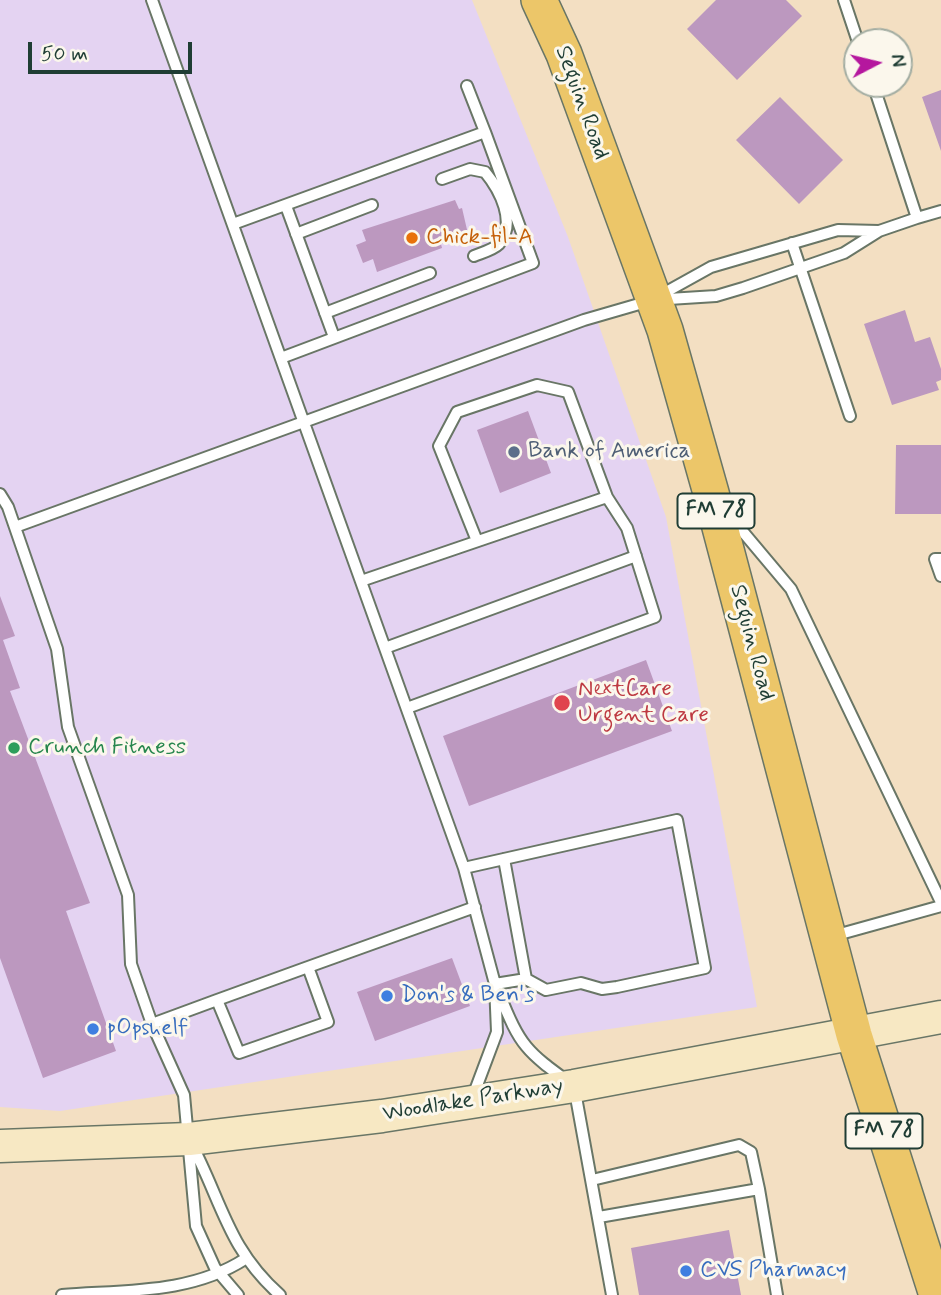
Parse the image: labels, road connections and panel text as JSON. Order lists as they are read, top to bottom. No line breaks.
{"streets":{"main road":["Seguin Road","FM 78"],"street":["Woodlake Parkway"]},"crossings":[["Seguin Road","Woodlake Parkway"]],"places":["Chick-fil-A","Bank of America","NextCare Urgent Care","Crunch Fitness","Don's & Ben's","pOpshelf","CVS Pharmacy"],"scale_bar":"50 m","north":"right"}
